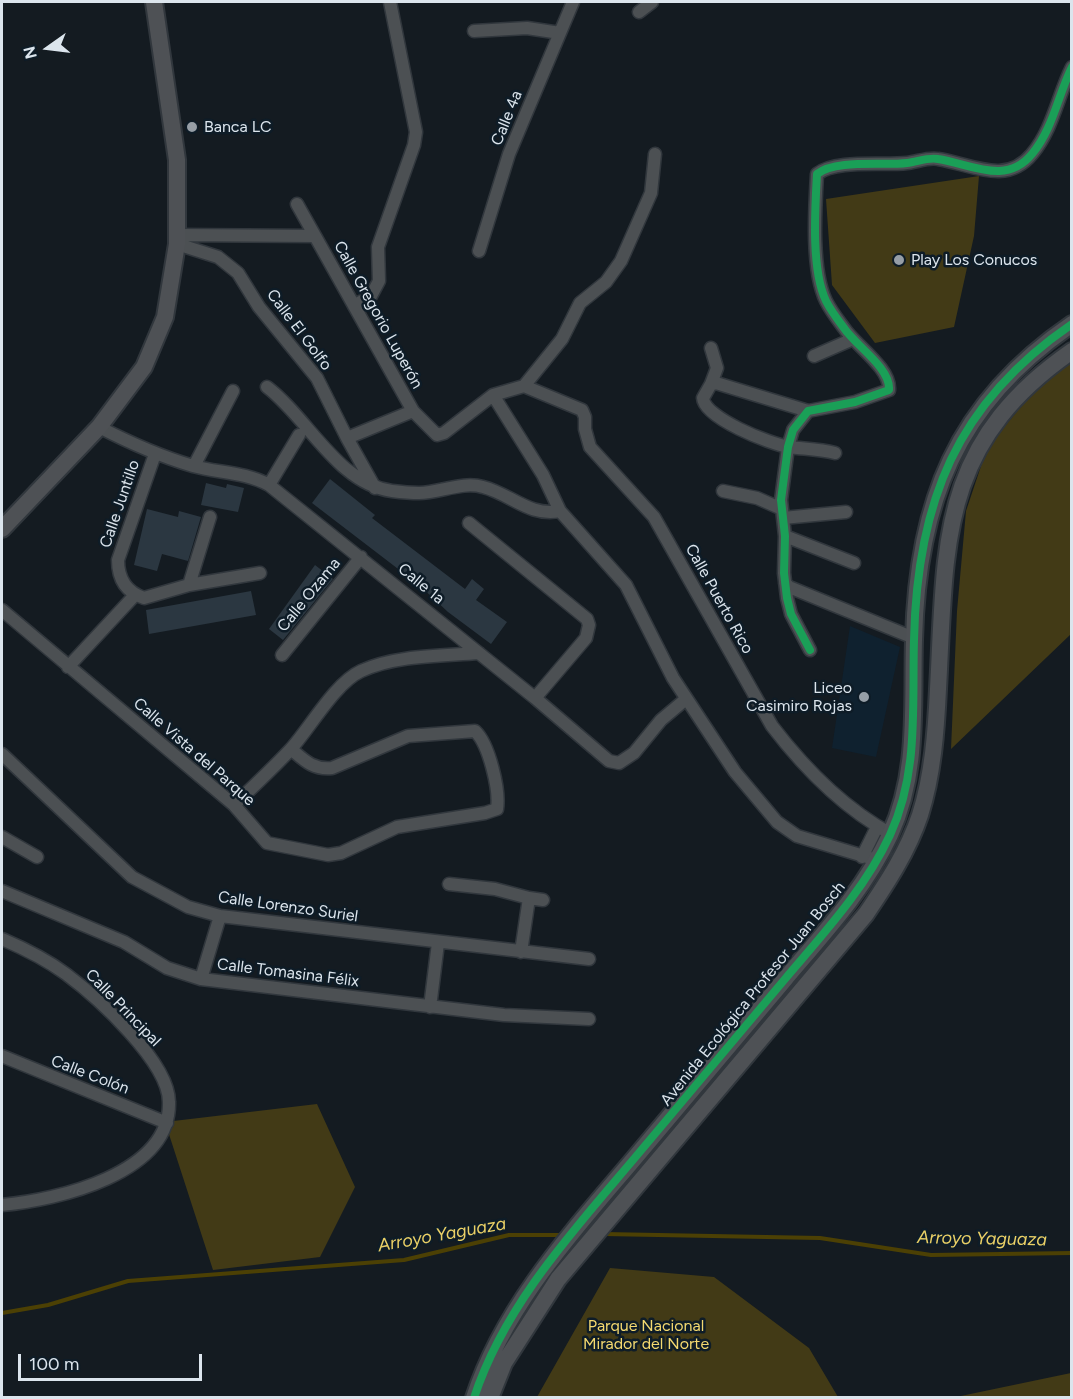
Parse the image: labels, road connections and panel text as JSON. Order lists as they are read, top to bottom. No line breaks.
{"streets":{"street":["Calle 4a","Calle Gregorio Luperón","Calle El Golfo","Calle Juntillo","Calle 1a","Calle Ozama","Calle Puerto Rico","Calle Vista del Parque","Calle Lorenzo Suriel","Calle Tomasina Félix","Avenida Ecológica Profesor Juan Bosch","Calle Principal","Calle Colón"]},"crossings":[["Calle Gregorio Luperón","Calle El Golfo"],["Calle Gregorio Luperón","Calle Puerto Rico"],["Calle Juntillo","Calle 1a"],["Calle 1a","Calle Ozama"],["Calle Puerto Rico","Avenida Ecológica Profesor Juan Bosch"],["Calle Principal","Calle Colón"]],"water":["Arroyo Yaguaza"],"parks":["Parque Nacional Mirador del Norte"],"places":["Banca LC","Play Los Conucos","Liceo Casimiro Rojas"],"scale_bar":"100 m","north":"left"}
